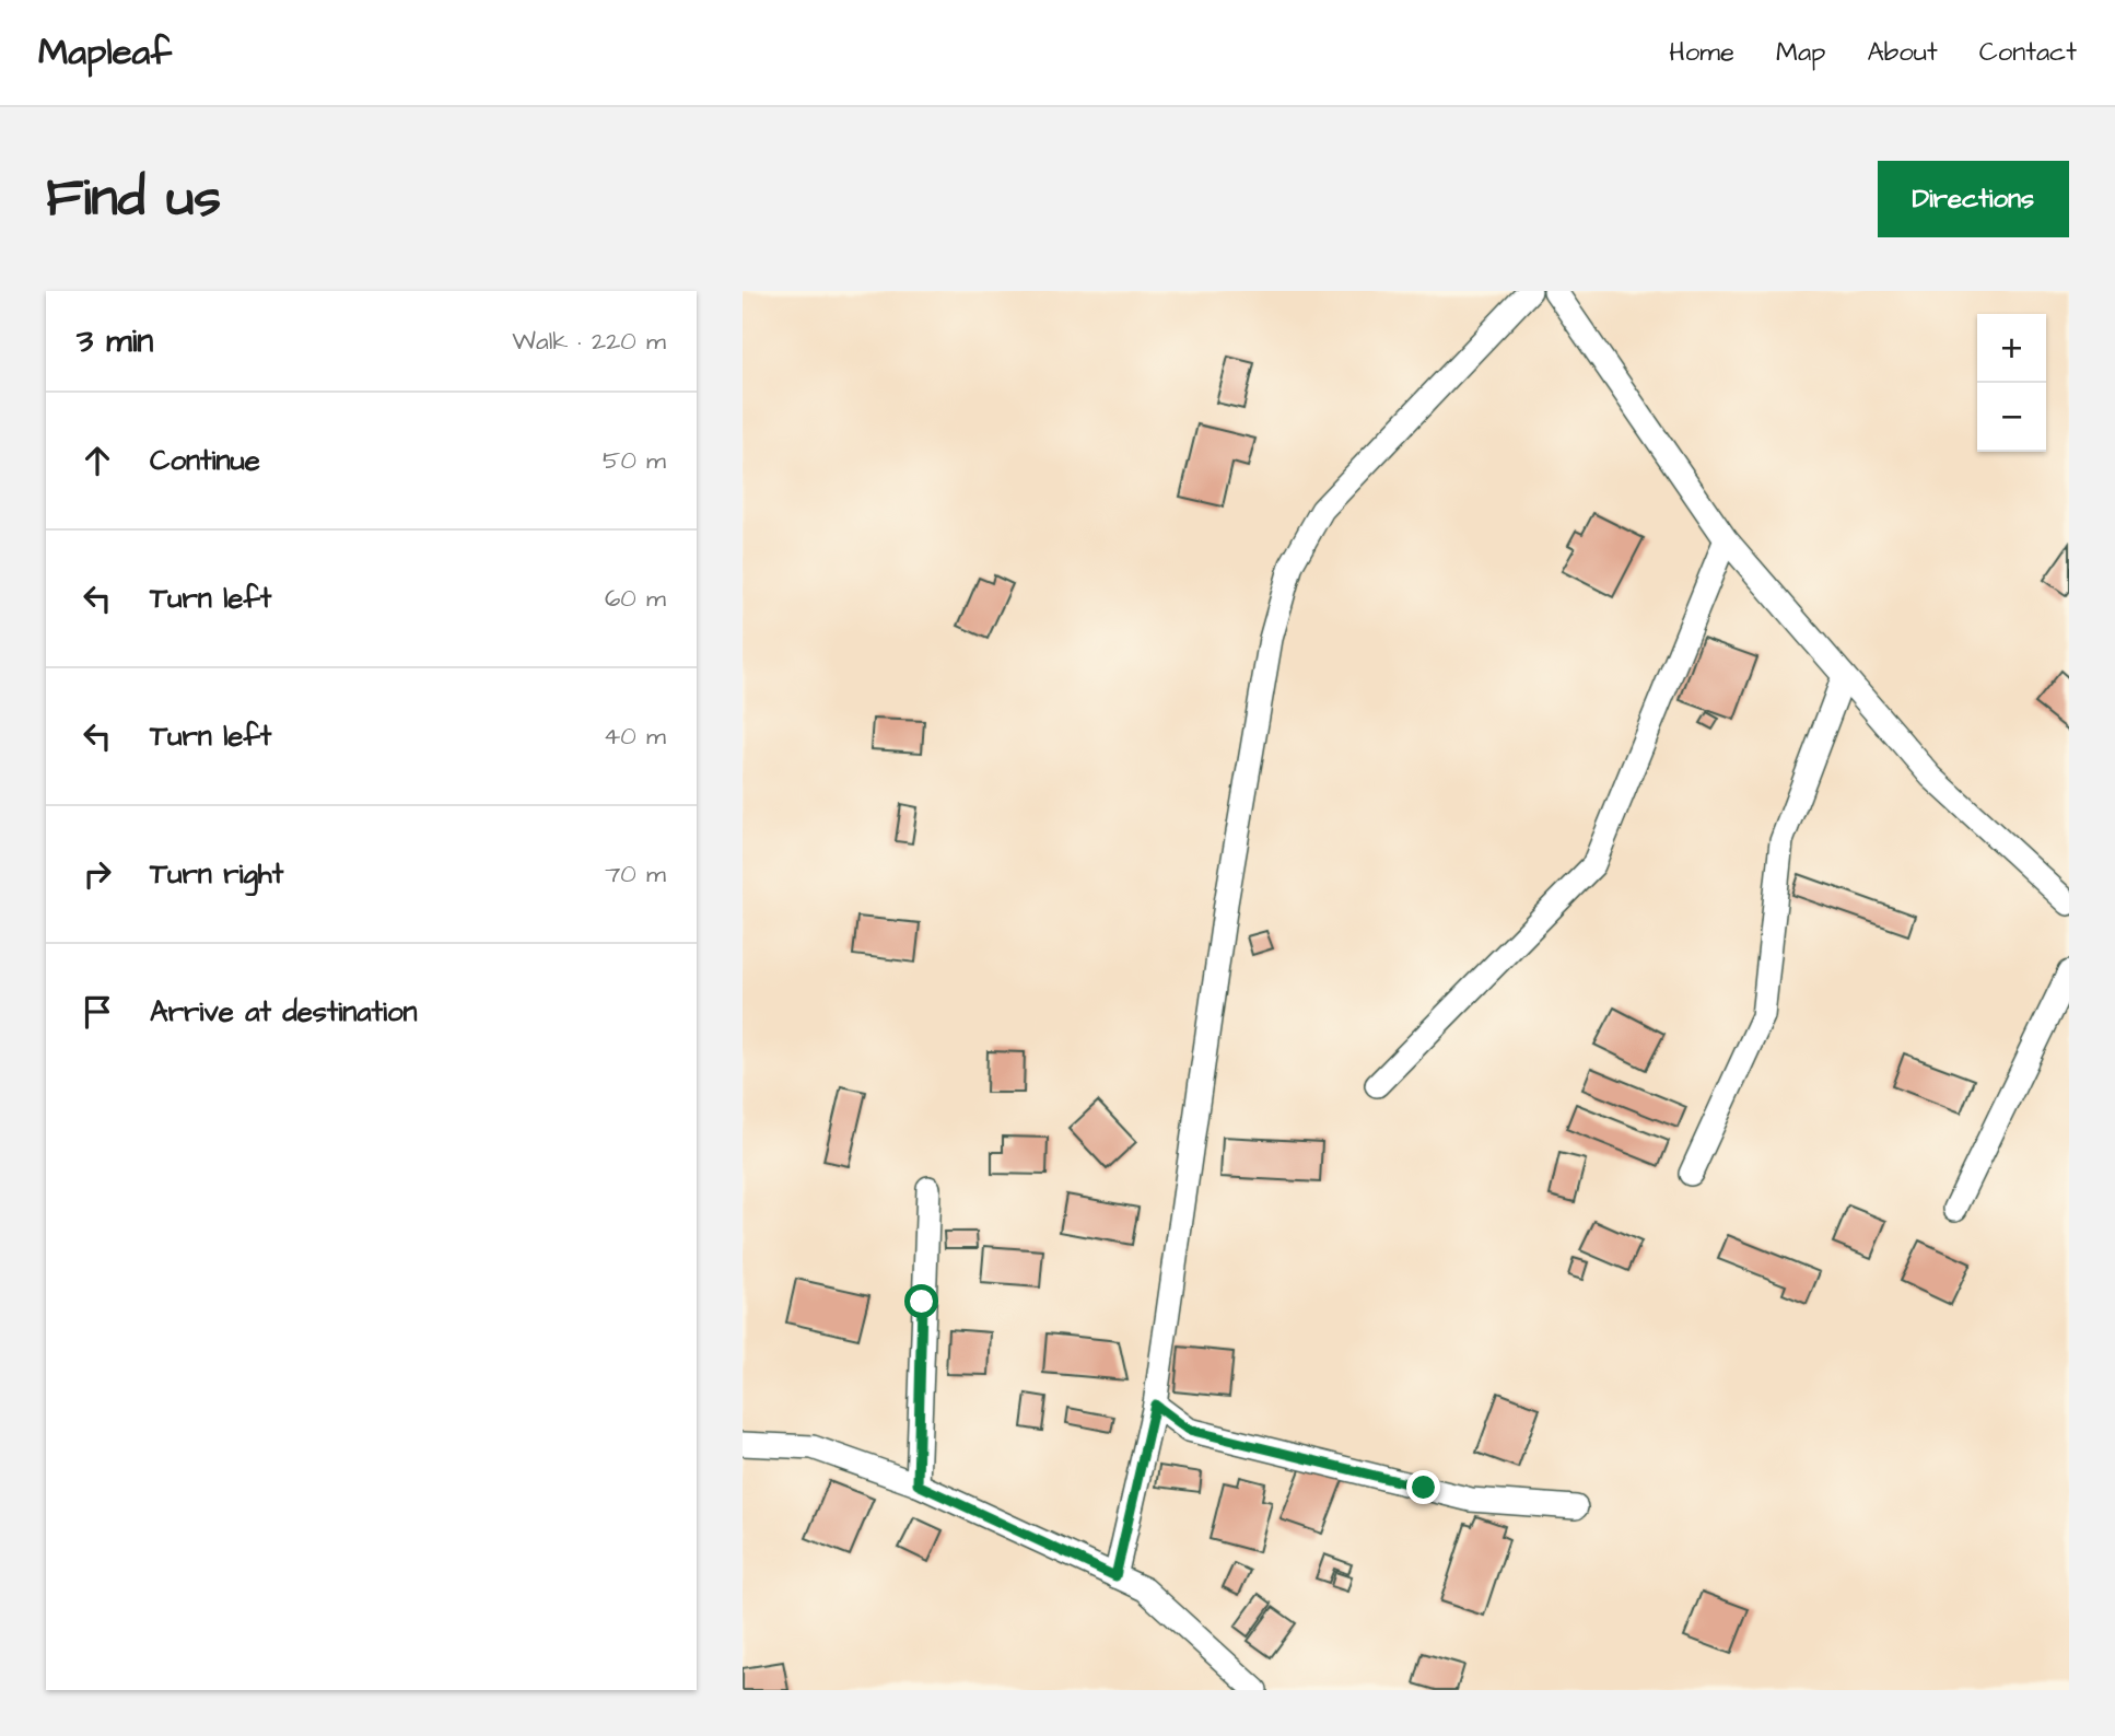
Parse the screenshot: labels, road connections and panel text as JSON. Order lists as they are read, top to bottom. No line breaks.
{"page":{"header":"Mapleaf","nav":["Home","Map","About","Contact"],"buttons":"Directions","title":"Find us","heading":["3 min","Walk · 220 m"],"map_buttons":["+","−"],"list":[["Continue","50 m"],["Turn left","60 m"],["Turn left","40 m"],["Turn right","70 m"],"Arrive at destination"]}}
